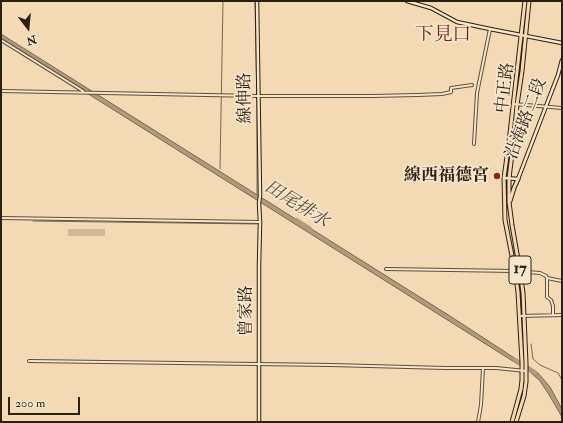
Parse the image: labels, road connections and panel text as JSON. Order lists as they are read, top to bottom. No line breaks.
{"streets":{"main road":["中正路","沿海路二段","17"],"street":["線伸路","曾家路"]},"crossings":[["中正路","沿海路二段"],["線伸路","曾家路"],["沿海路二段","17"]],"districts":["下見口"],"water":["田尾排水"],"places":["線西福德宮"],"scale_bar":"200 m","north":"bottom"}
